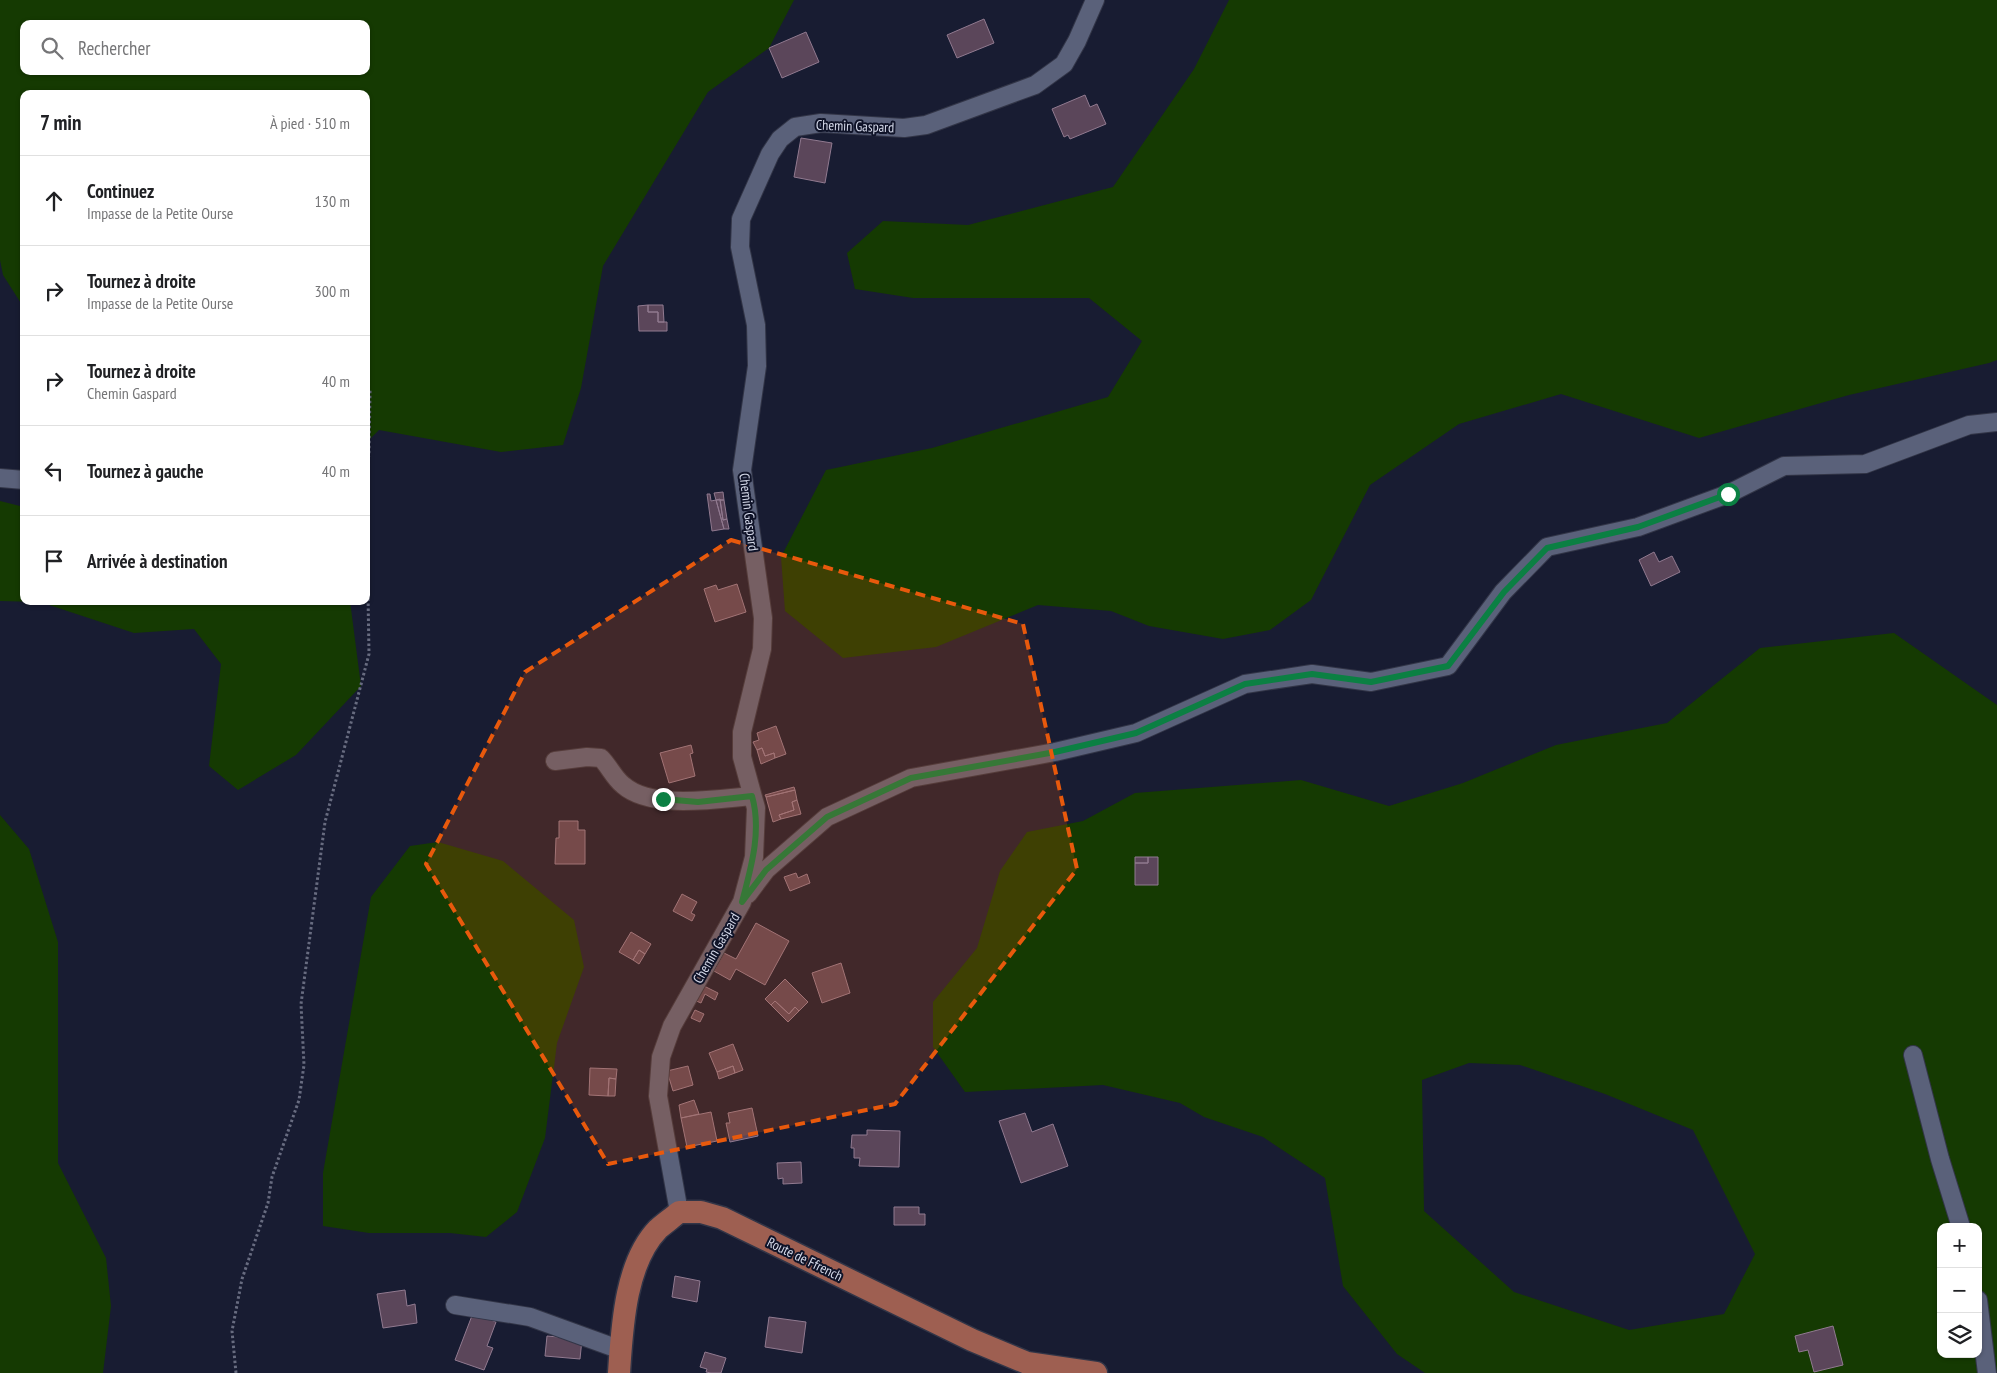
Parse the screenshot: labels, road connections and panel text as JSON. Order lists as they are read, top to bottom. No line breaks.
{"streets":{"main road":["Route de Ffrench"],"street":["Chemin Gaspard"]},"crossings":[["Chemin Gaspard","Route de Ffrench"]],"page":{"search":"Rechercher","heading":["7 min","À pied · 510 m"],"list":[["Continuez","Impasse de la Petite Ourse","130 m"],["Tournez à droite","Impasse de la Petite Ourse","300 m"],["Tournez à droite","Chemin Gaspard","40 m"],["Tournez à gauche","40 m"],"Arrivée à destination"],"map_buttons":["+","−"]}}
